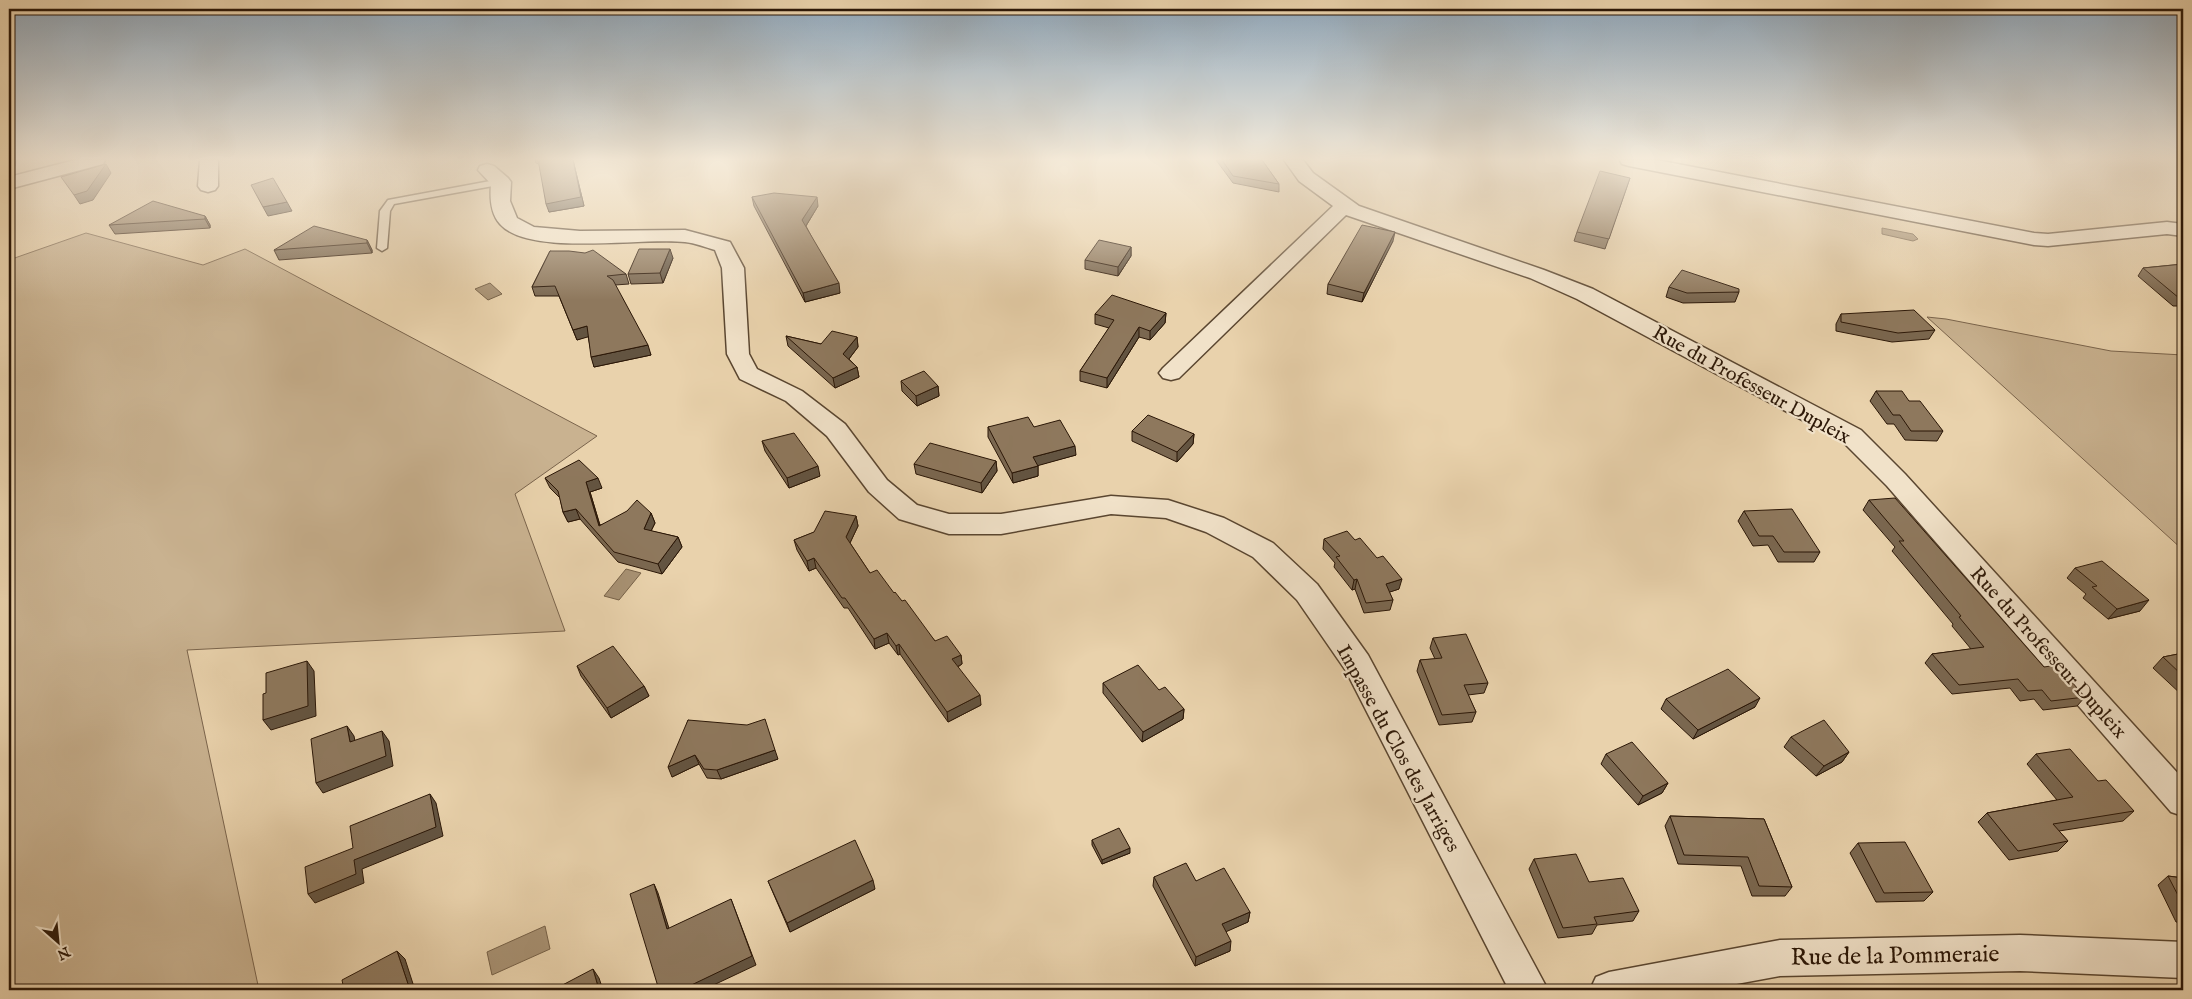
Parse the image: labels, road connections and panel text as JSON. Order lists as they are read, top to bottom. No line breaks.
{"streets":{"street":["Rue du Professeur Dupleix","Impasse du Clos des Jarriges","Rue de la Pommeraie"]},"north":"bottom right"}
